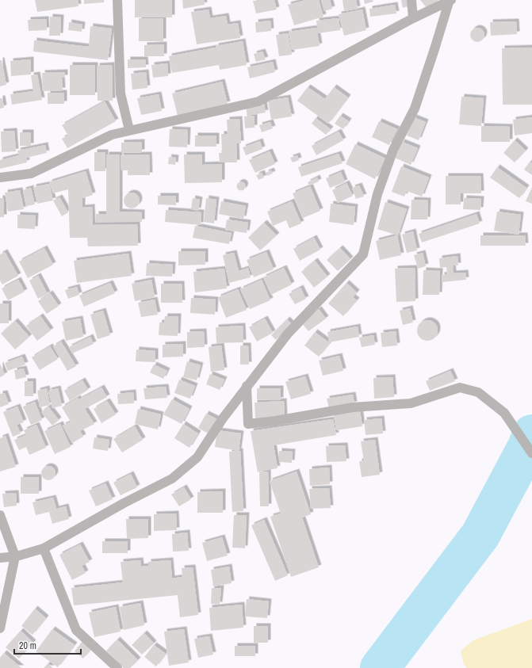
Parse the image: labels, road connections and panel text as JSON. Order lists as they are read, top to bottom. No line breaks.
{"scale_bar":"20 m"}
